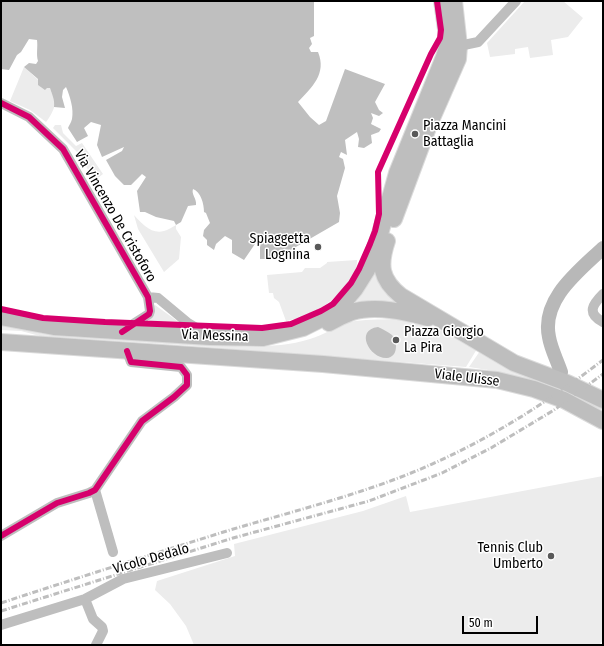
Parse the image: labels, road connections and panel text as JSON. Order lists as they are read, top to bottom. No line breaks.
{"streets":{"main road":["Via Messina","Viale Ulisse"],"street":["Via Vincenzo De Cristoforo","Vicolo Dedalo"]},"crossings":[["Via Vincenzo De Cristoforo","Via Messina"],["Via Messina","Viale Ulisse"]],"places":["Piazza Mancini Battaglia","Spiaggetta Lognina","Piazza Giorgio La Pira","Tennis Club Umberto"],"scale_bar":"50 m"}
